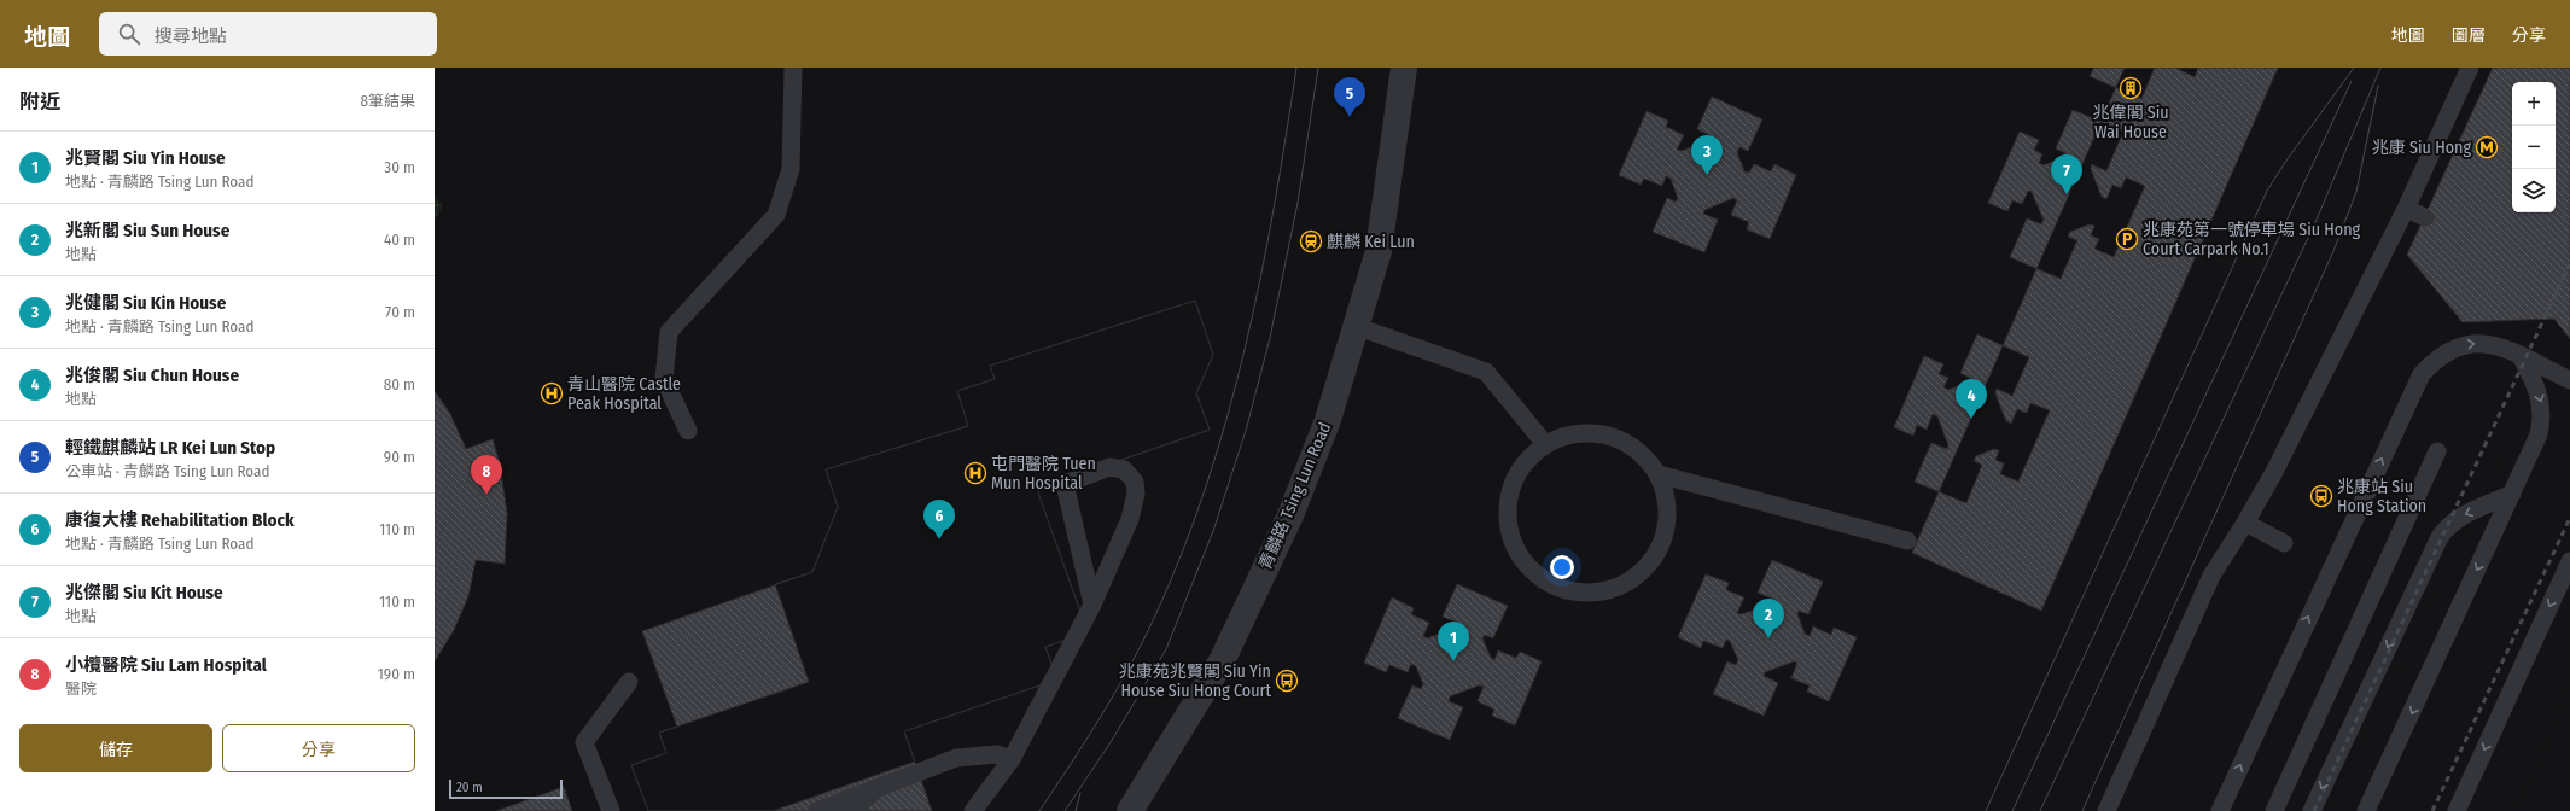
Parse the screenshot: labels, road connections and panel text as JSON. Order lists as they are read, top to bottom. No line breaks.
{"streets":{"street":["青麟路 Tsing Lun Road"]},"places":{"building":["兆偉閣 Siu Wai House"],"metro station":["兆康 Siu Hong"],"parking":["兆康苑第一號停車場 Siu Hong Court Carpark No.1"],"station":["麒麟 Kei Lun"],"hospital":["青山醫院 Castle Peak Hospital","屯門醫院 Tuen Mun Hospital"],"bus stop":["兆康站 Siu Hong Station","兆康苑兆賢閣 Siu Yin House Siu Hong Court"]},"scale_bar":"20 m","page":{"header":"地圖","search":"搜尋地點","nav":["地圖","圖層","分享"],"heading":["附近","8筆結果"],"pins":["5","3","7","4","8","6","2","1"],"map_buttons":["+","−"],"list":[{"mark":"1","name":"兆賢閣 Siu Yin House","note":"地點 · 青麟路 Tsing Lun Road","value":"30 m"},{"mark":"2","name":"兆新閣 Siu Sun House","note":"地點","value":"40 m"},{"mark":"3","name":"兆健閣 Siu Kin House","note":"地點 · 青麟路 Tsing Lun Road","value":"70 m"},{"mark":"4","name":"兆俊閣 Siu Chun House","note":"地點","value":"80 m"},{"mark":"5","name":"輕鐵麒麟站 LR Kei Lun Stop","note":"公車站 · 青麟路 Tsing Lun Road","value":"90 m"},{"mark":"6","name":"康復大樓 Rehabilitation Block","note":"地點 · 青麟路 Tsing Lun Road","value":"110 m"},{"mark":"7","name":"兆傑閣 Siu Kit House","note":"地點","value":"110 m"},{"mark":"8","name":"小欖醫院 Siu Lam Hospital","note":"醫院","value":"190 m"}],"buttons":["儲存","分享"],"scale":"20 m"}}
